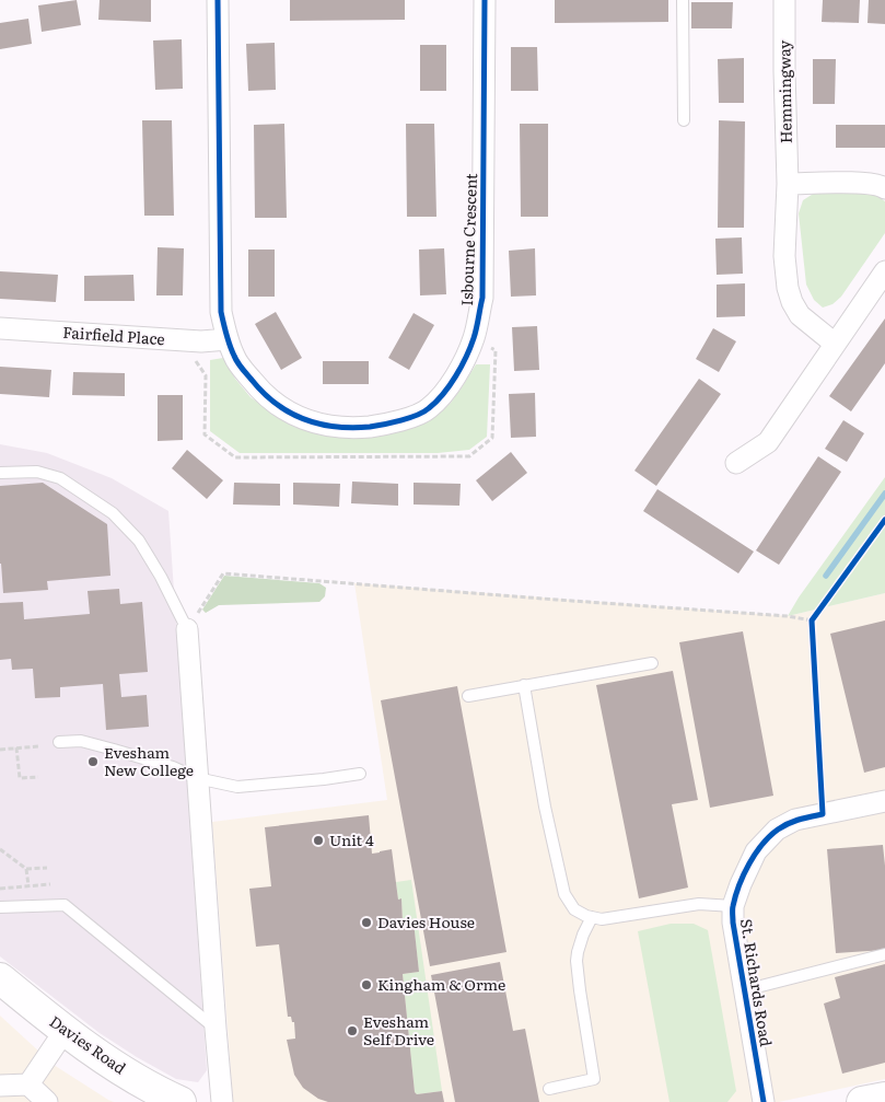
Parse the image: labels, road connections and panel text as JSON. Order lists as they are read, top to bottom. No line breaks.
{"streets":{"street":["Hemmingway","Isbourne Crescent","Fairfield Place","St. Richards Road","Davies Road"]},"crossings":[["Isbourne Crescent","Fairfield Place"]],"places":["Evesham New College","Unit 4","Davies House","Kingham & Orme","Evesham Self Drive"]}
